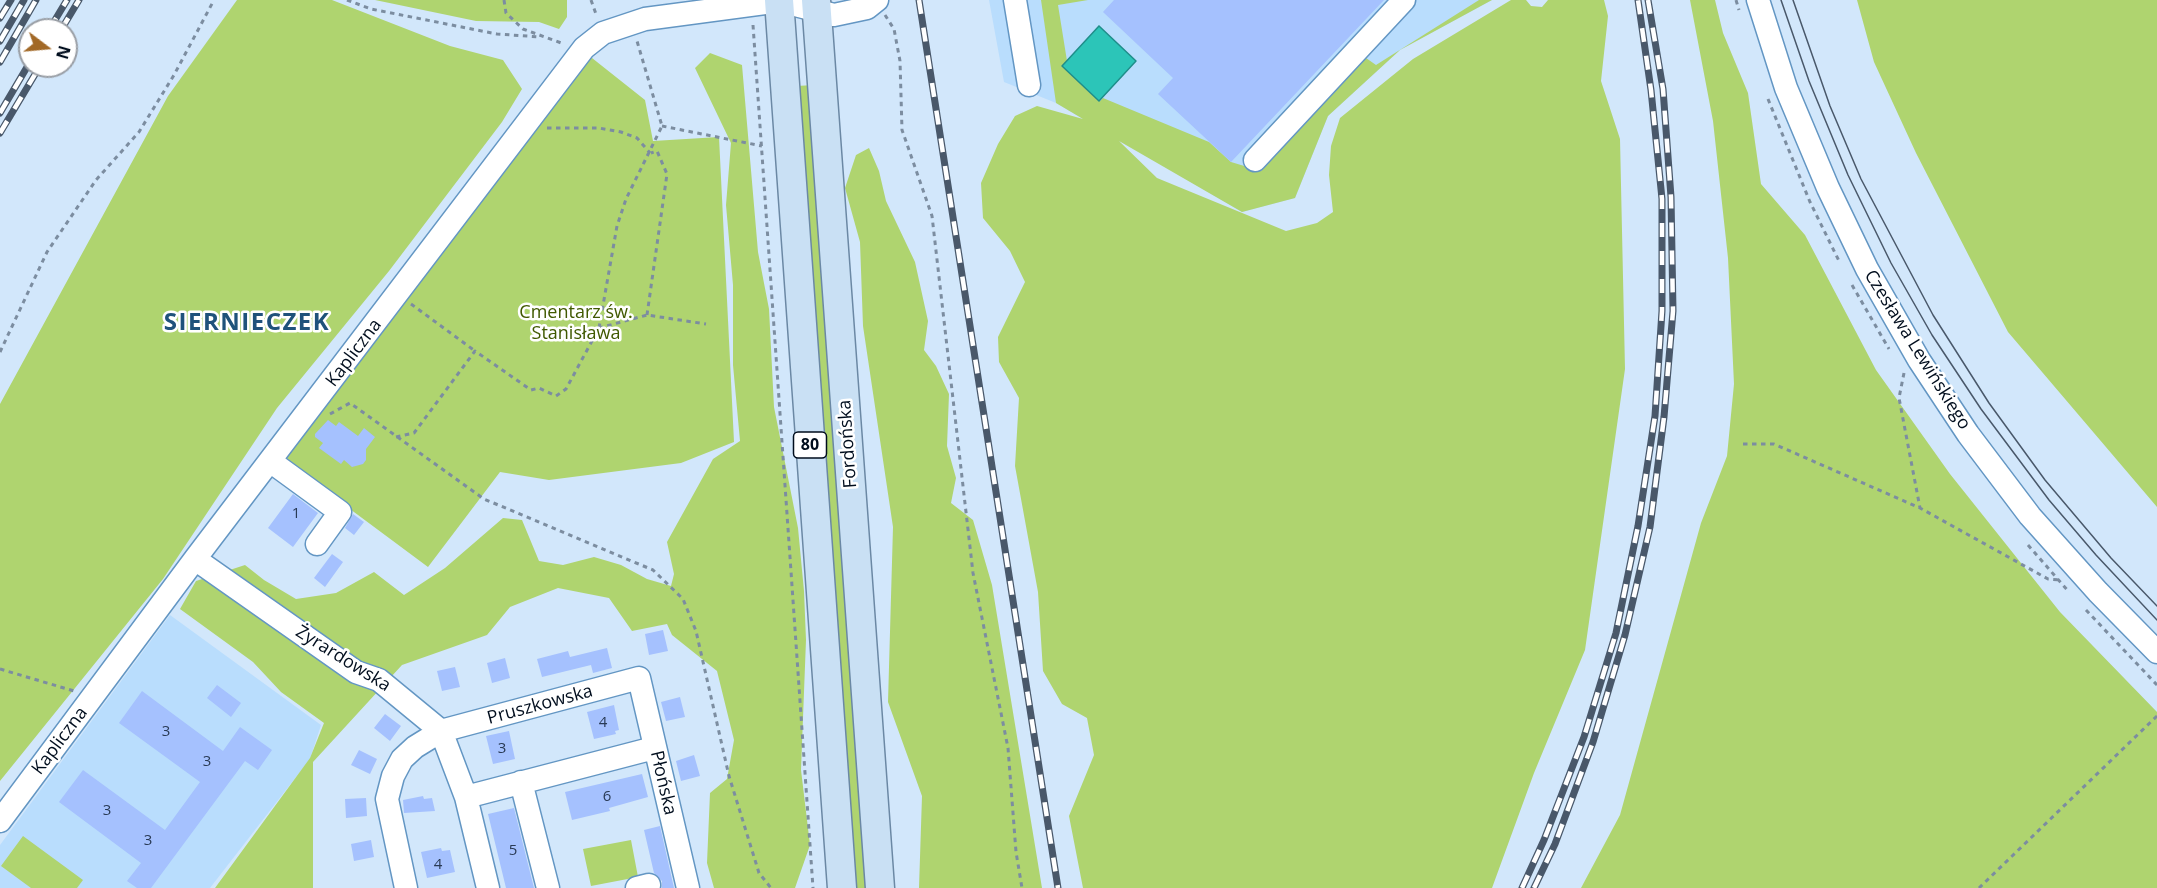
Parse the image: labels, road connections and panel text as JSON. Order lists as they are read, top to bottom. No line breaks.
{"streets":{"main road":["Fordońska","80"],"street":["Czesława Lewińskiego","Kapliczna","Żyrardowska","Pruszkowska","Płońska"]},"crossings":[["Kapliczna","Fordońska"],["Kapliczna","Żyrardowska"],["Żyrardowska","Pruszkowska"],["Pruszkowska","Płońska"]],"districts":["SIERNIECZEK"],"parks":["Cmentarz św. Stanisława"],"house_numbers":["1","4","3","3","3","6","3","3","5","4"],"north":"right"}
